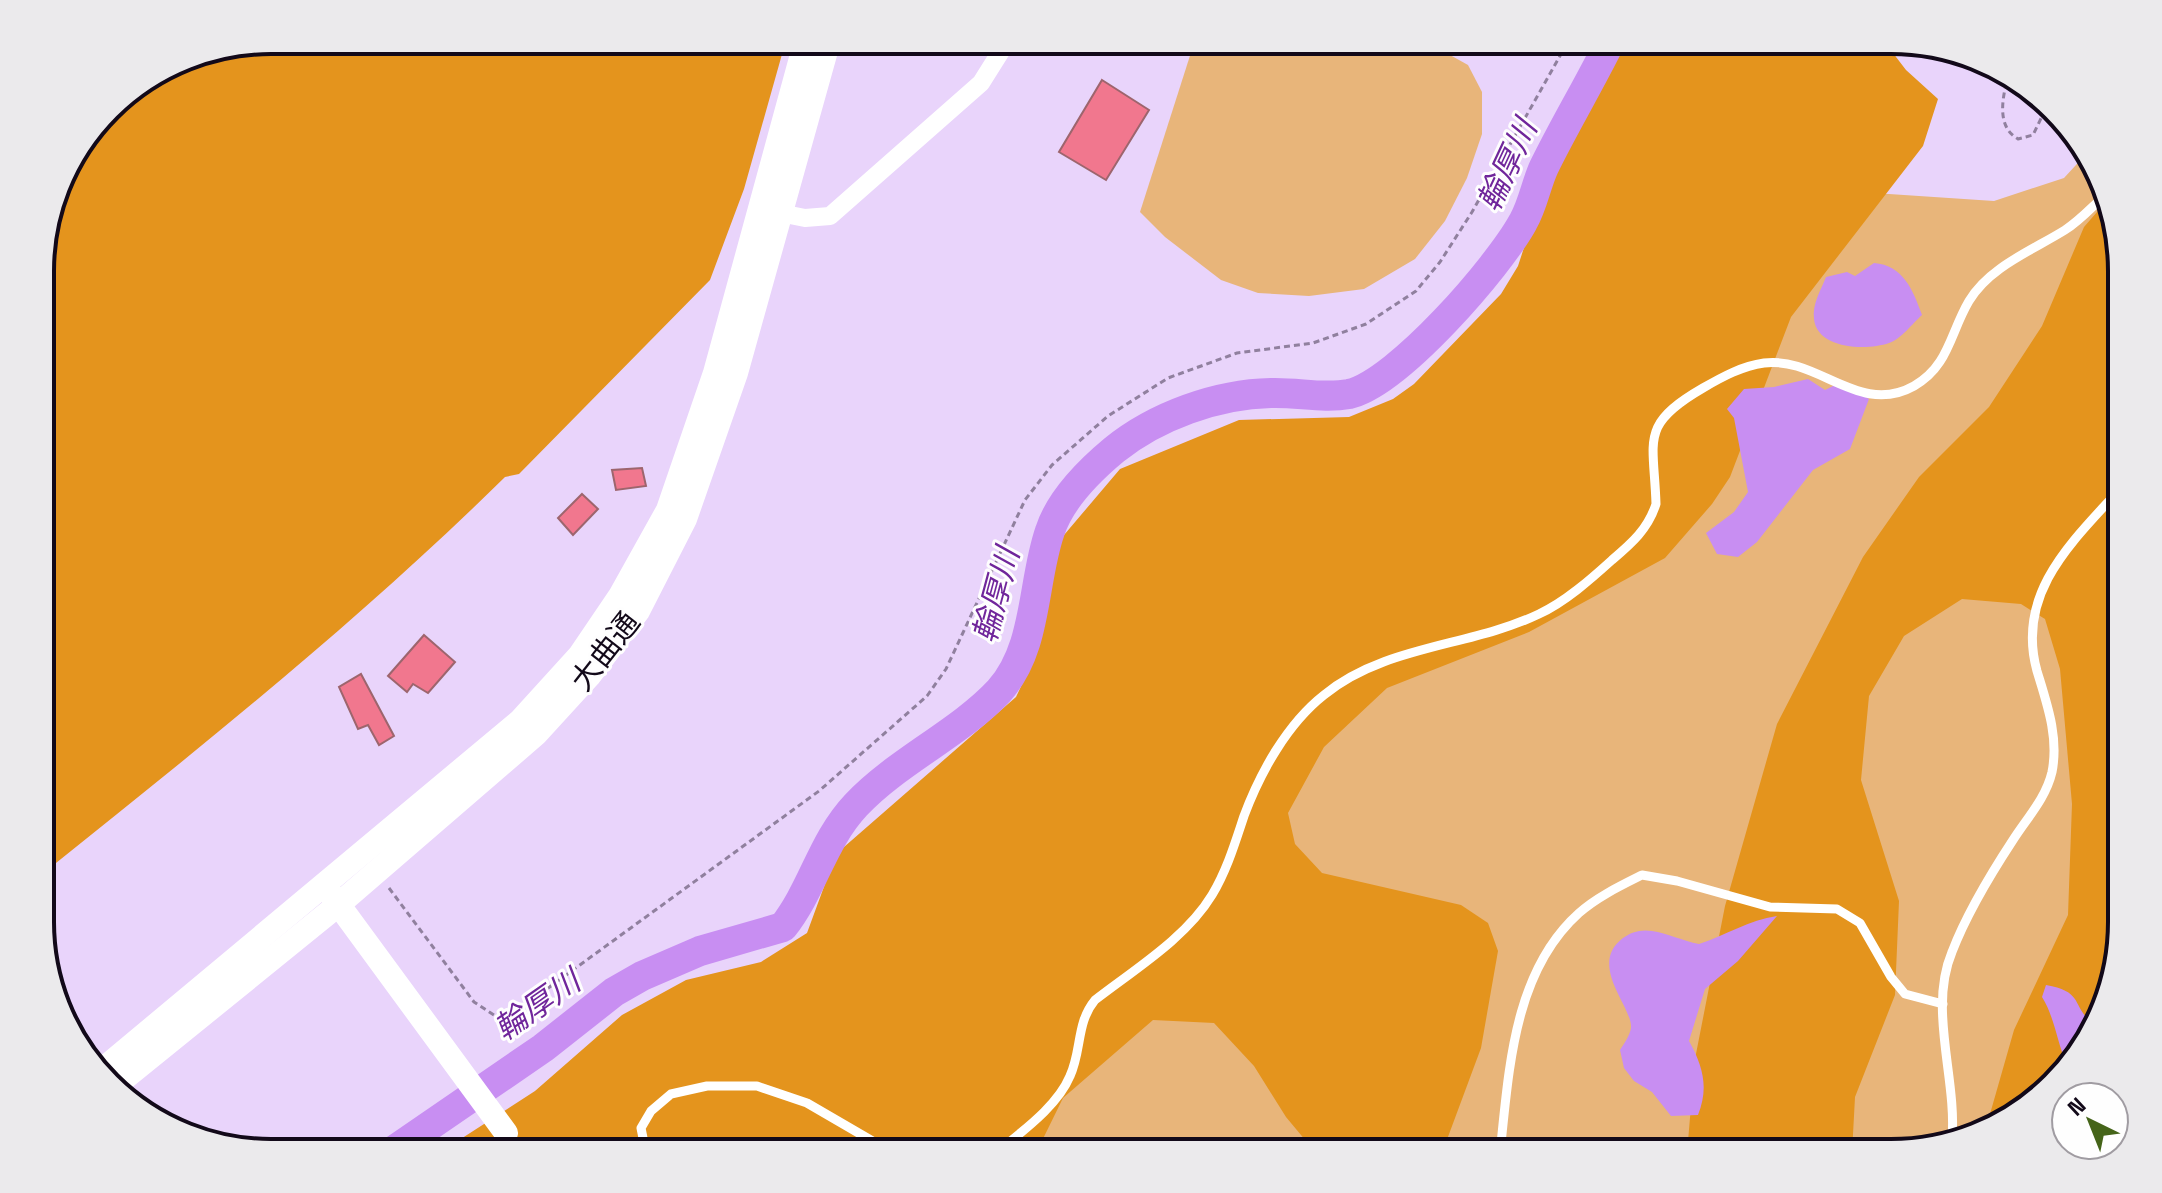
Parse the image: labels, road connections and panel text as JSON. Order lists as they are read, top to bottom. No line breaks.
{"streets":{"main road":["大曲通"]},"water":["輪厚川"],"north":"top left"}
